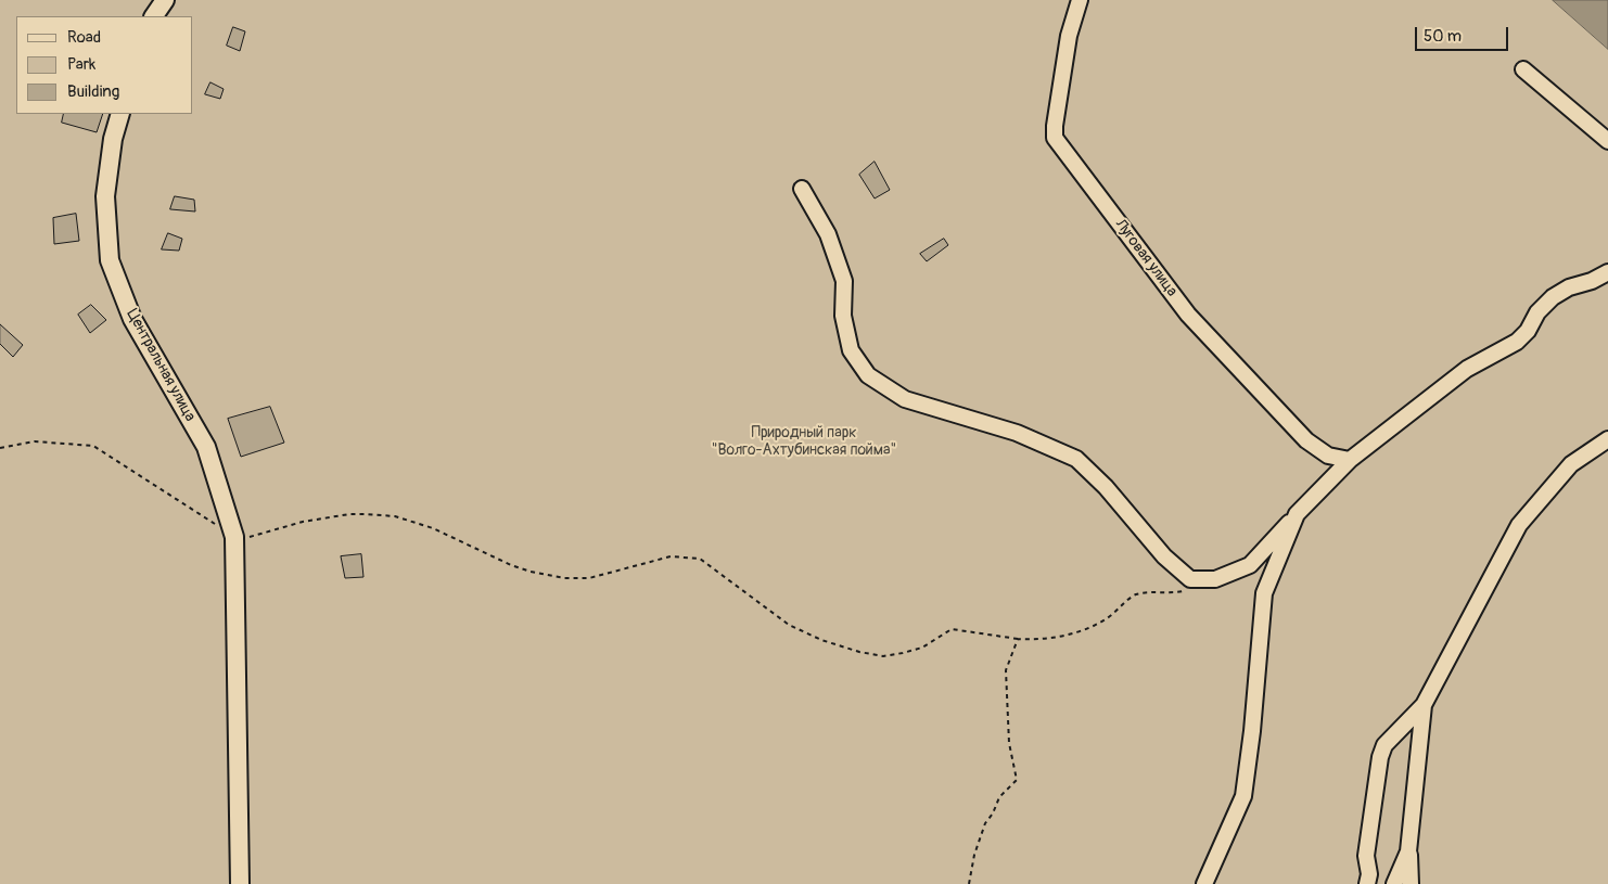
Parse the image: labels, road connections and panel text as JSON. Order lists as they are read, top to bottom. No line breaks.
{"streets":{"street":["Луговая улица","Центральная улица"]},"parks":["Природный парк \"Волго-Ахтубинская пойма\""],"legend":["Road","Park","Building"],"scale_bar":"50 m"}
